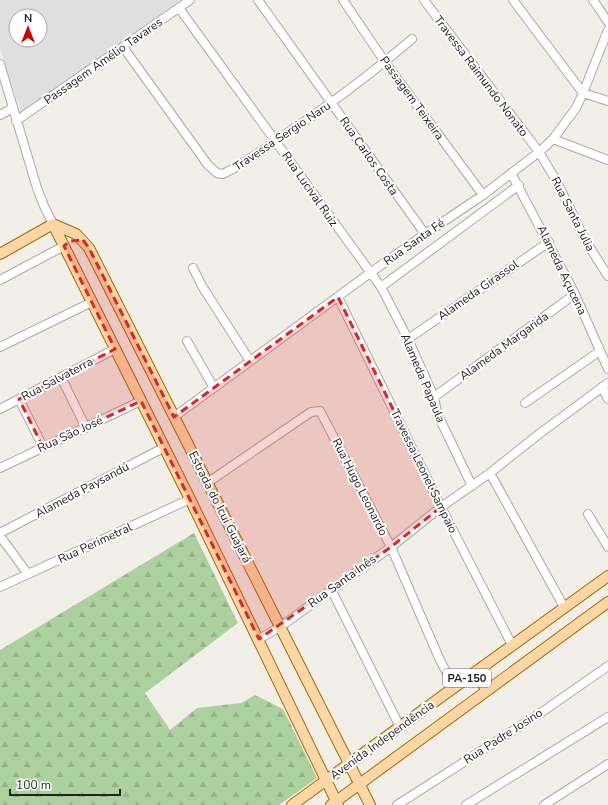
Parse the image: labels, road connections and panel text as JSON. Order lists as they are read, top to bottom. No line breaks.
{"streets":{"main road":["Estrada do Icuí Guajará","PA-150","Avenida Independência"],"street":["Passagem Amélio Tavares","Travessa Raimundo Nonato","Passagem Teixeira","Travessa Sergio Naru","Rua Carlos Costa","Rua Lucival Ruiz","Rua Santa Julia","Rua Santa Fé","Alameda Açucena","Alameda Girassol","Alameda Margarida","Alameda Papaula","Rua Salvaterra","Rua São José","Travessa Leonel Sampaio","Rua Hugo Leonardo","Alameda Paysandú","Rua Perimetral","Rua Santa Inês","Rua Padre Josino"]},"crossings":[["Passagem Amélio Tavares","Travessa Sergio Naru"],["Passagem Amélio Tavares","Rua Lucival Ruiz"],["Passagem Amélio Tavares","Estrada do Icuí Guajará"],["Travessa Raimundo Nonato","Rua Santa Julia"],["Travessa Raimundo Nonato","Rua Santa Fé"],["Passagem Teixeira","Travessa Sergio Naru"],["Passagem Teixeira","Rua Santa Fé"],["Travessa Sergio Naru","Rua Carlos Costa"],["Travessa Sergio Naru","Rua Lucival Ruiz"],["Rua Carlos Costa","Rua Santa Fé"],["Rua Lucival Ruiz","Rua Santa Fé"],["Rua Lucival Ruiz","Alameda Papaula"],["Rua Santa Julia","Rua Santa Fé"],["Rua Santa Fé","Alameda Açucena"],["Rua Santa Fé","Alameda Papaula"],["Rua Santa Fé","Travessa Leonel Sampaio"],["Rua Santa Fé","Estrada do Icuí Guajará"],["Alameda Açucena","Alameda Girassol"],["Alameda Açucena","Alameda Margarida"],["Alameda Girassol","Alameda Papaula"],["Alameda Margarida","Alameda Papaula"],["Alameda Papaula","Rua Santa Inês"],["Rua Salvaterra","Estrada do Icuí Guajará"],["Rua São José","Estrada do Icuí Guajará"],["Travessa Leonel Sampaio","Rua Santa Inês"],["Travessa Leonel Sampaio","Avenida Independência"],["Rua Hugo Leonardo","Estrada do Icuí Guajará"],["Rua Hugo Leonardo","Rua Santa Inês"],["Rua Hugo Leonardo","Avenida Independência"],["Alameda Paysandú","Estrada do Icuí Guajará"],["Estrada do Icuí Guajará","Rua Perimetral"],["Estrada do Icuí Guajará","Rua Santa Inês"],["Estrada do Icuí Guajará","Avenida Independência"]],"scale_bar":"100 m","north":"top"}
